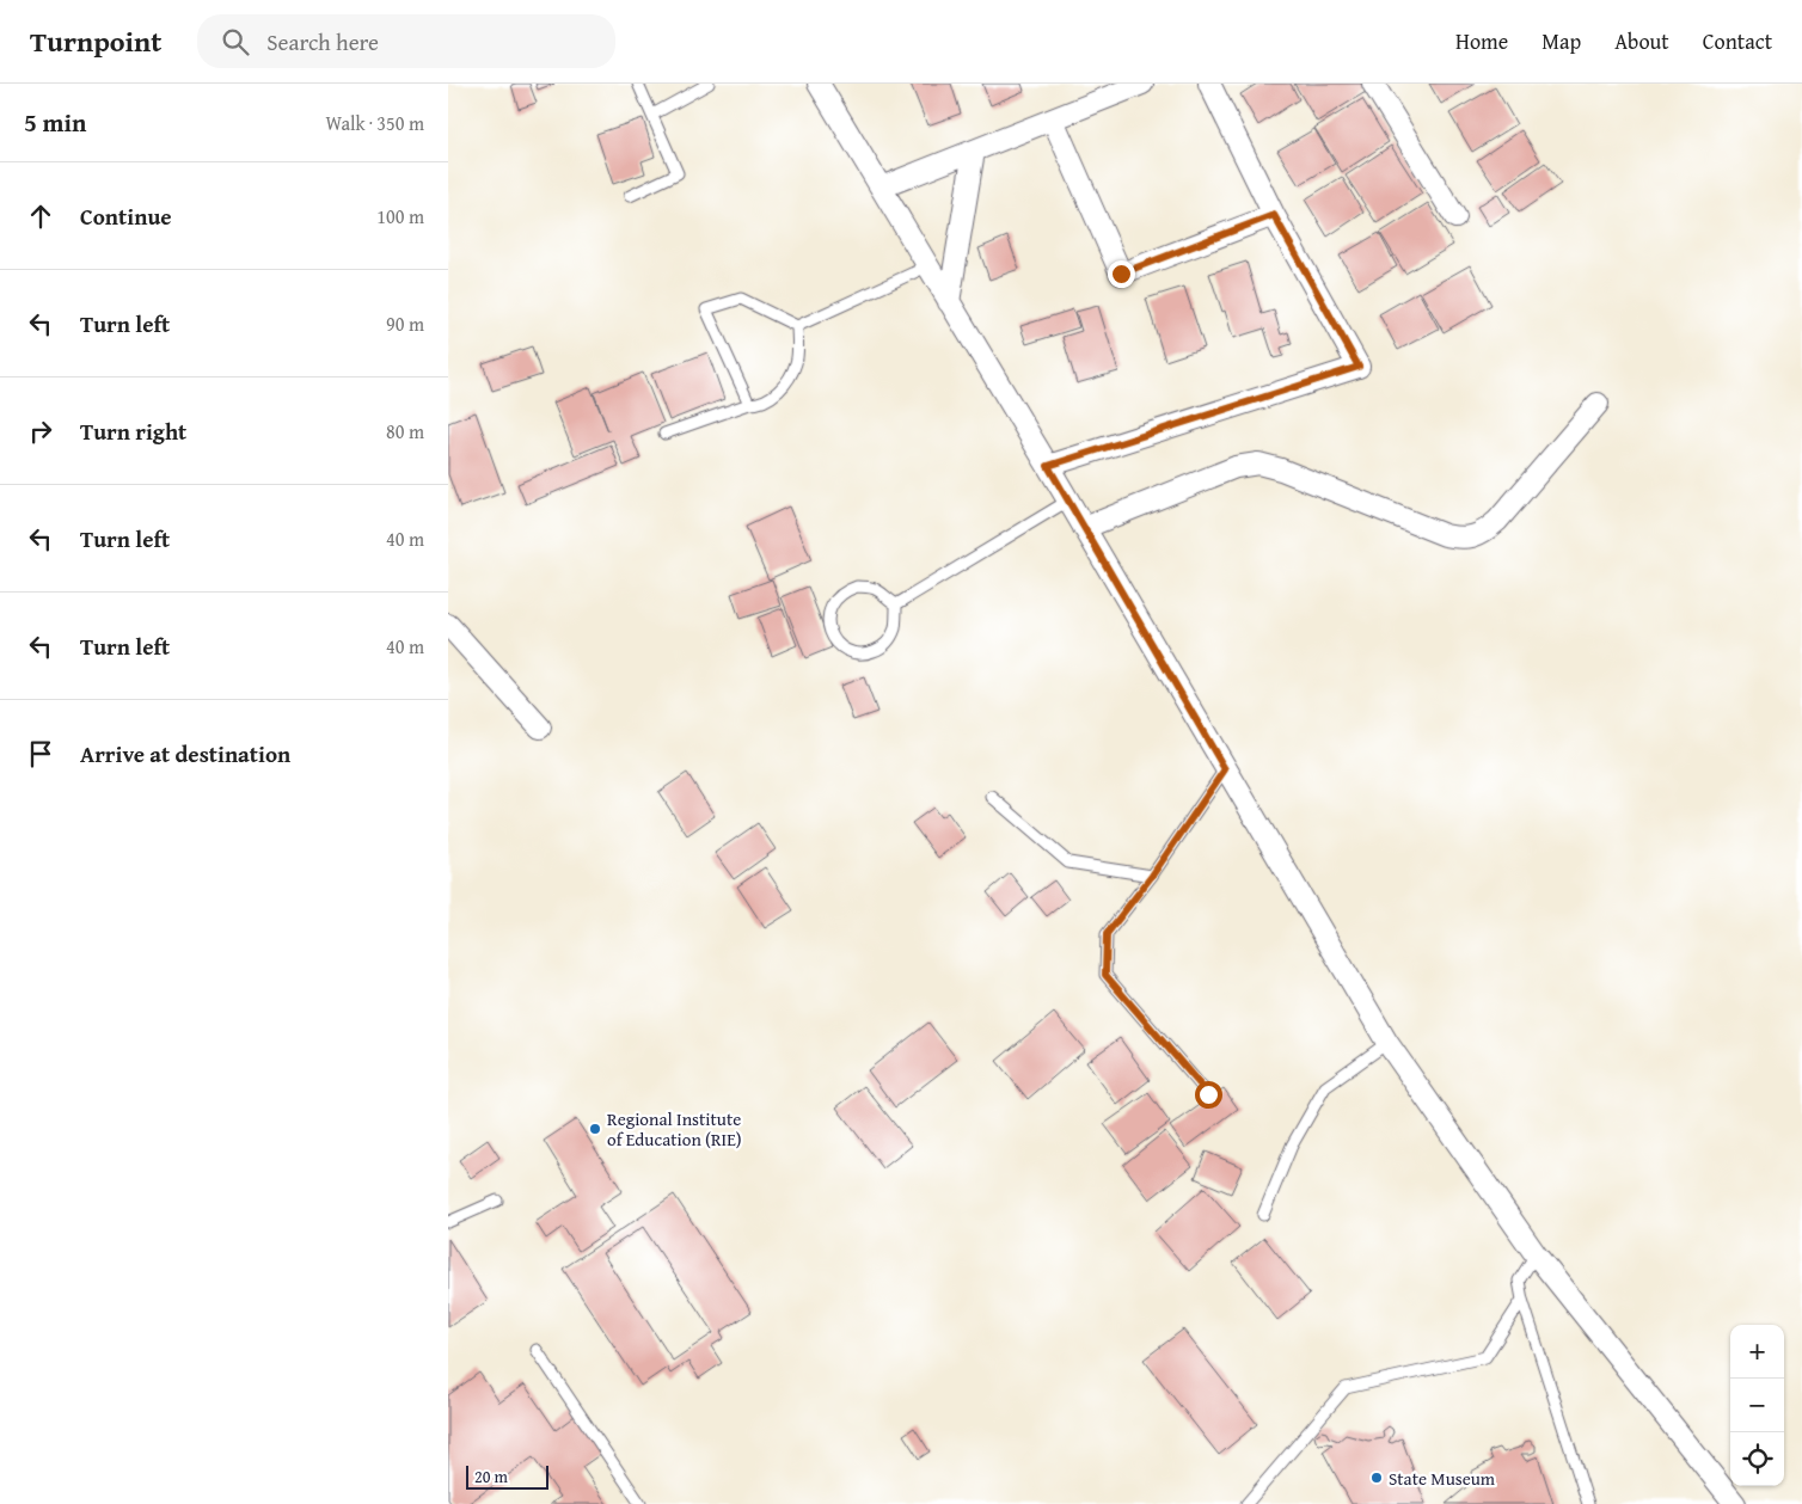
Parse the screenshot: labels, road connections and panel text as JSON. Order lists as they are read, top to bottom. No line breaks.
{"places":["Regional Institute of Education (RIE)","State Museum"],"scale_bar":"20 m","page":{"header":"Turnpoint","search":"Search here","nav":["Home","Map","About","Contact"],"heading":["5 min","Walk · 350 m"],"list":[["Continue","100 m"],["Turn left","90 m"],["Turn right","80 m"],["Turn left","40 m"],["Turn left","40 m"],"Arrive at destination"],"map_buttons":["+","−"],"scale":"20 m"}}
